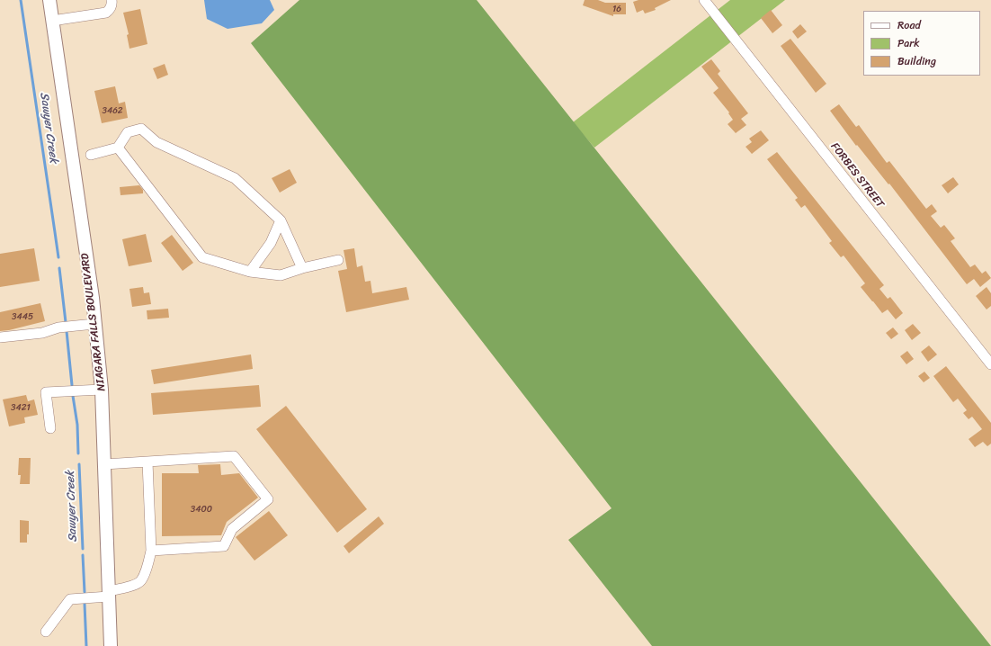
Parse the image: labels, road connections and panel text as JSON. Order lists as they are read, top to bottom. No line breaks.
{"streets":{"main road":["NIAGARA FALLS BOULEVARD"],"street":["FORBES STREET"]},"water":["Sawyer Creek"],"house_numbers":["16","3462","3445","3421","3400"],"legend":["Road","Park","Building"]}
